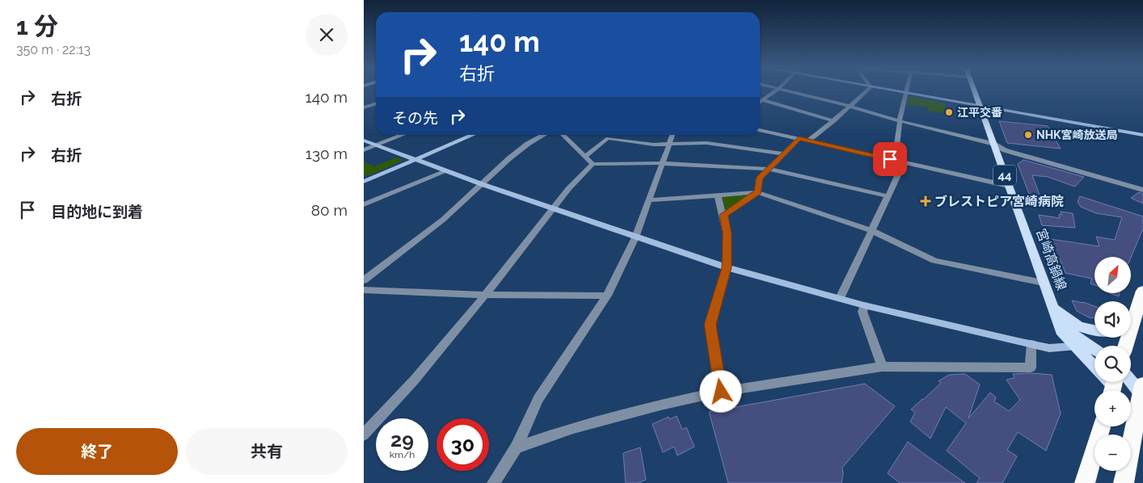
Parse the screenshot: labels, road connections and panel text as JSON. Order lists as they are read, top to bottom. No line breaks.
{"streets":{"main road":["44","宮崎高鍋線"]},"places":{"other":["江平交番","NHK宮崎放送局"],"health":["ブレストピア宮崎病院"]},"north":"top right","page":{"heading":["1 分","350 m · 22:13"],"turn":["140 m","右折"],"list":[{"name":"右折","value":"140 m"},{"name":"右折","value":"130 m"},{"name":"目的地に到着","value":"80 m"}],"then":"その先","map_buttons":["+","−"],"speed":"29 km/h","limit":"30","buttons":["終了","共有"]}}
